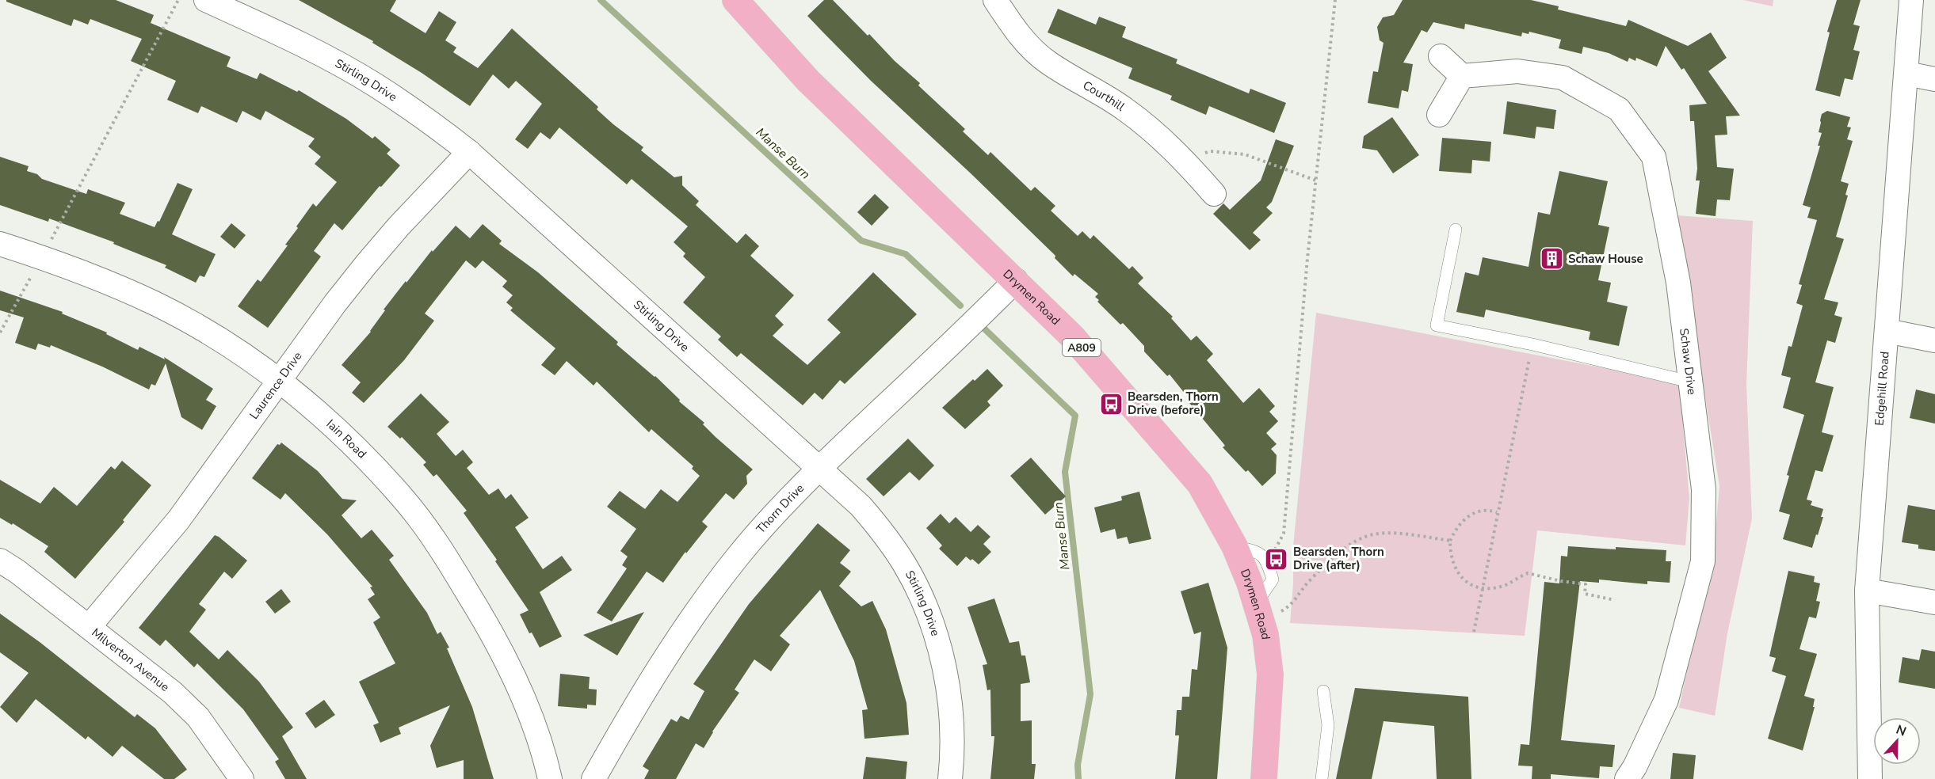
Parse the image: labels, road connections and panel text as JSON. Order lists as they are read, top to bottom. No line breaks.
{"streets":{"main road":["Drymen Road","A809"],"street":["Stirling Drive","Courthill","Schaw Drive","Laurence Drive","Edgehill Road","Iain Road","Thorn Drive","Milverton Avenue"]},"crossings":[["Stirling Drive","Laurence Drive"],["Stirling Drive","Thorn Drive"],["Drymen Road","Thorn Drive"],["Laurence Drive","Iain Road"],["Laurence Drive","Milverton Avenue"]],"water":["Manse Burn"],"places":{"building":["Schaw House"],"bus stop":["Bearsden, Thorn Drive (before)","Bearsden, Thorn Drive (after)"]},"north":"top"}
